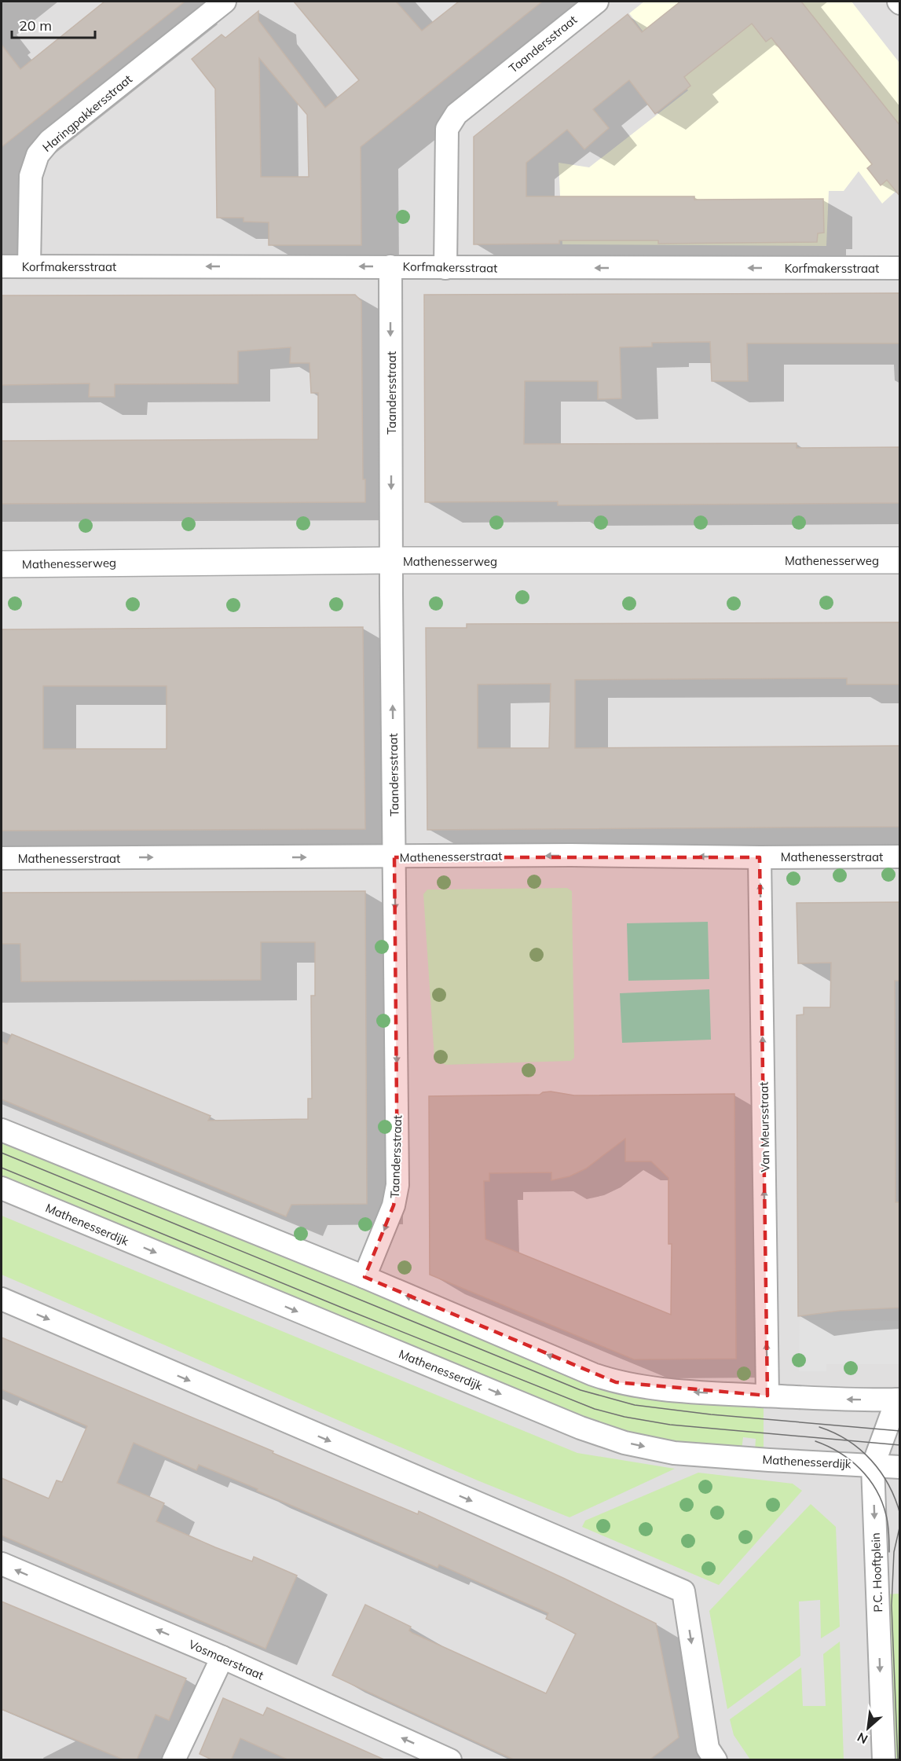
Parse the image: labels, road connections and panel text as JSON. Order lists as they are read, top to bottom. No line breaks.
{"streets":{"street":["Taandersstraat","Haringpakkersstraat","Korfmakersstraat","Mathenesserweg","Mathenesserstraat","Van Meursstraat","Mathenesserdijk","P.C. Hooftplein","Vosmaerstraat"]},"crossings":[["Taandersstraat","Korfmakersstraat"],["Taandersstraat","Mathenesserweg"],["Taandersstraat","Mathenesserstraat"],["Haringpakkersstraat","Korfmakersstraat"],["Mathenesserstraat","Van Meursstraat"],["Mathenesserdijk","P.C. Hooftplein"]],"one_way":["Korfmakersstraat","Van Meursstraat","P.C. Hooftplein","Vosmaerstraat"],"scale_bar":"20 m","north":"bottom left"}
